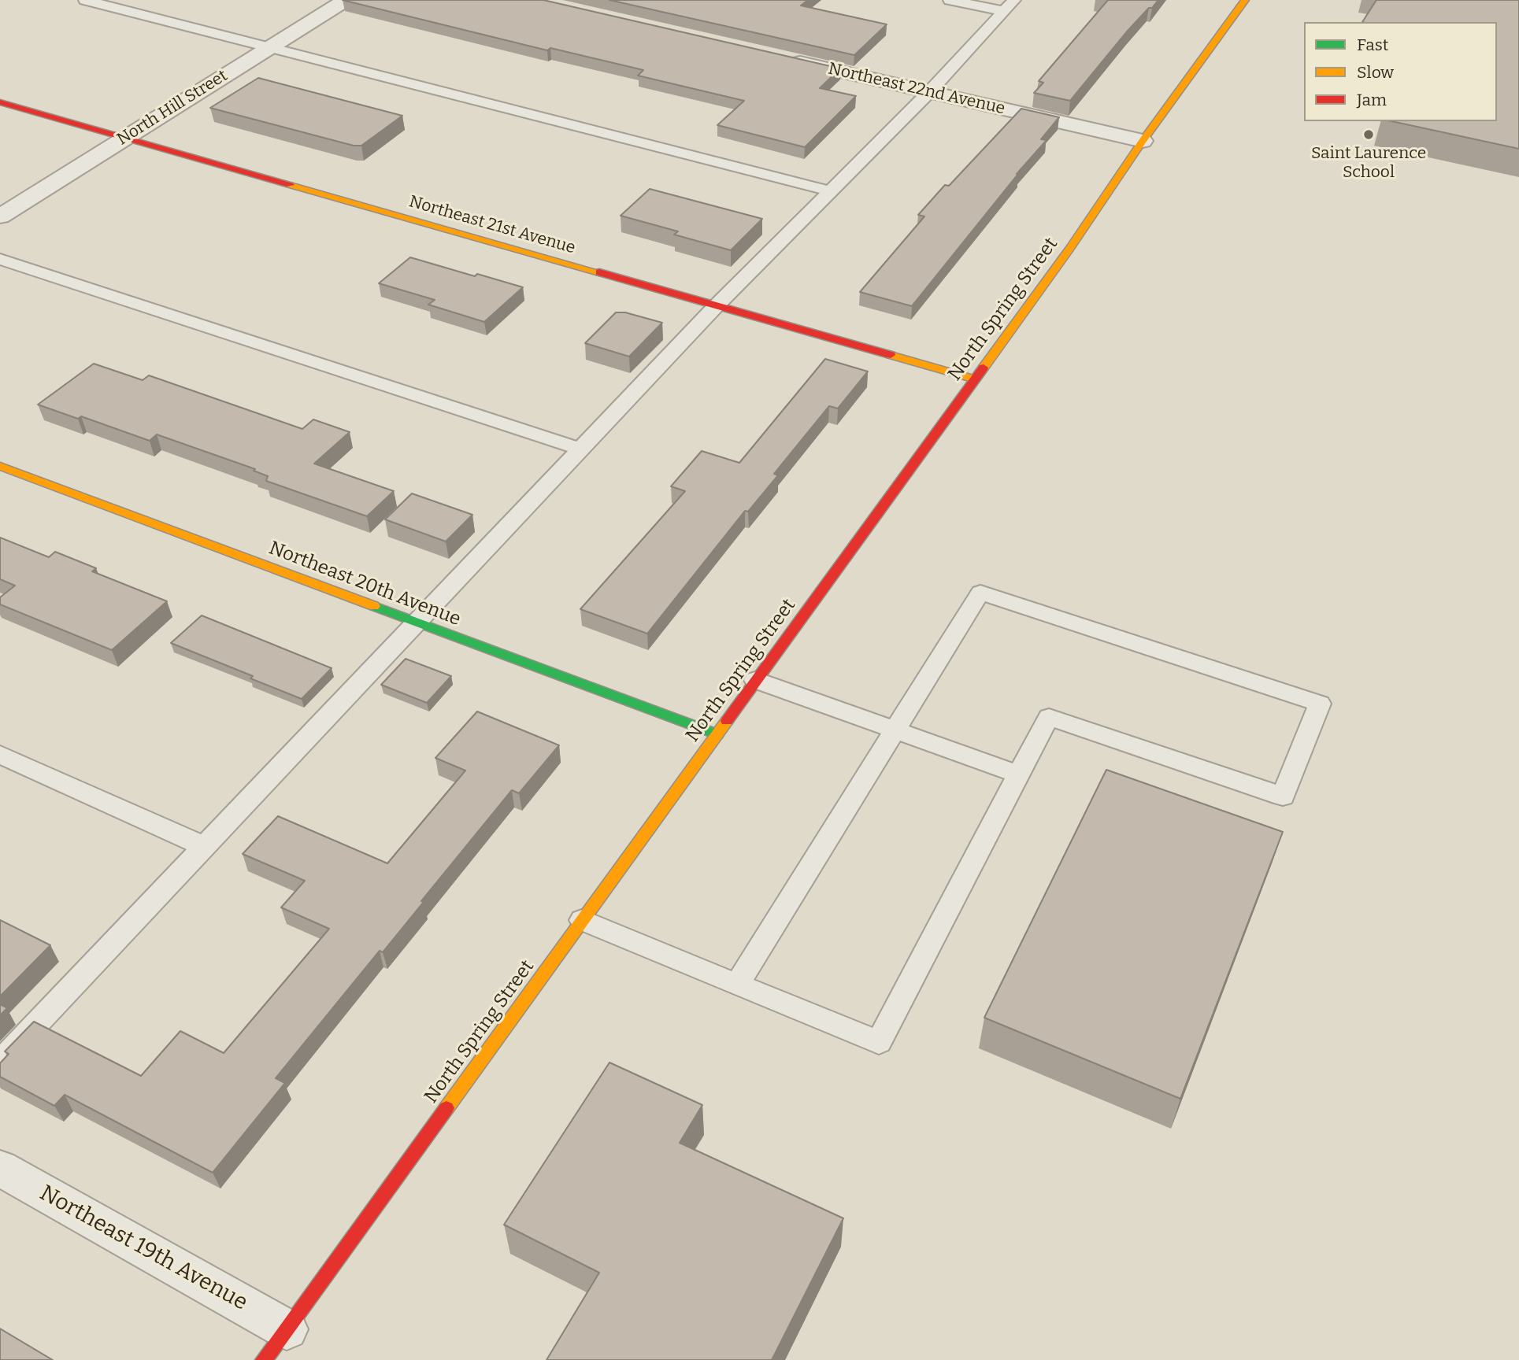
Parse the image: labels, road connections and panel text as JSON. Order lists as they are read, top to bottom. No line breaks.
{"streets":{"street":["Northeast 22nd Avenue","North Hill Street","Northeast 21st Avenue","North Spring Street","Northeast 20th Avenue","Northeast 19th Avenue"]},"crossings":[["Northeast 22nd Avenue","North Spring Street"],["North Hill Street","Northeast 21st Avenue"],["Northeast 21st Avenue","North Spring Street"],["North Spring Street","Northeast 20th Avenue"],["North Spring Street","Northeast 19th Avenue"]],"places":["Saint Laurence School"],"legend":["Fast","Slow","Jam"]}
